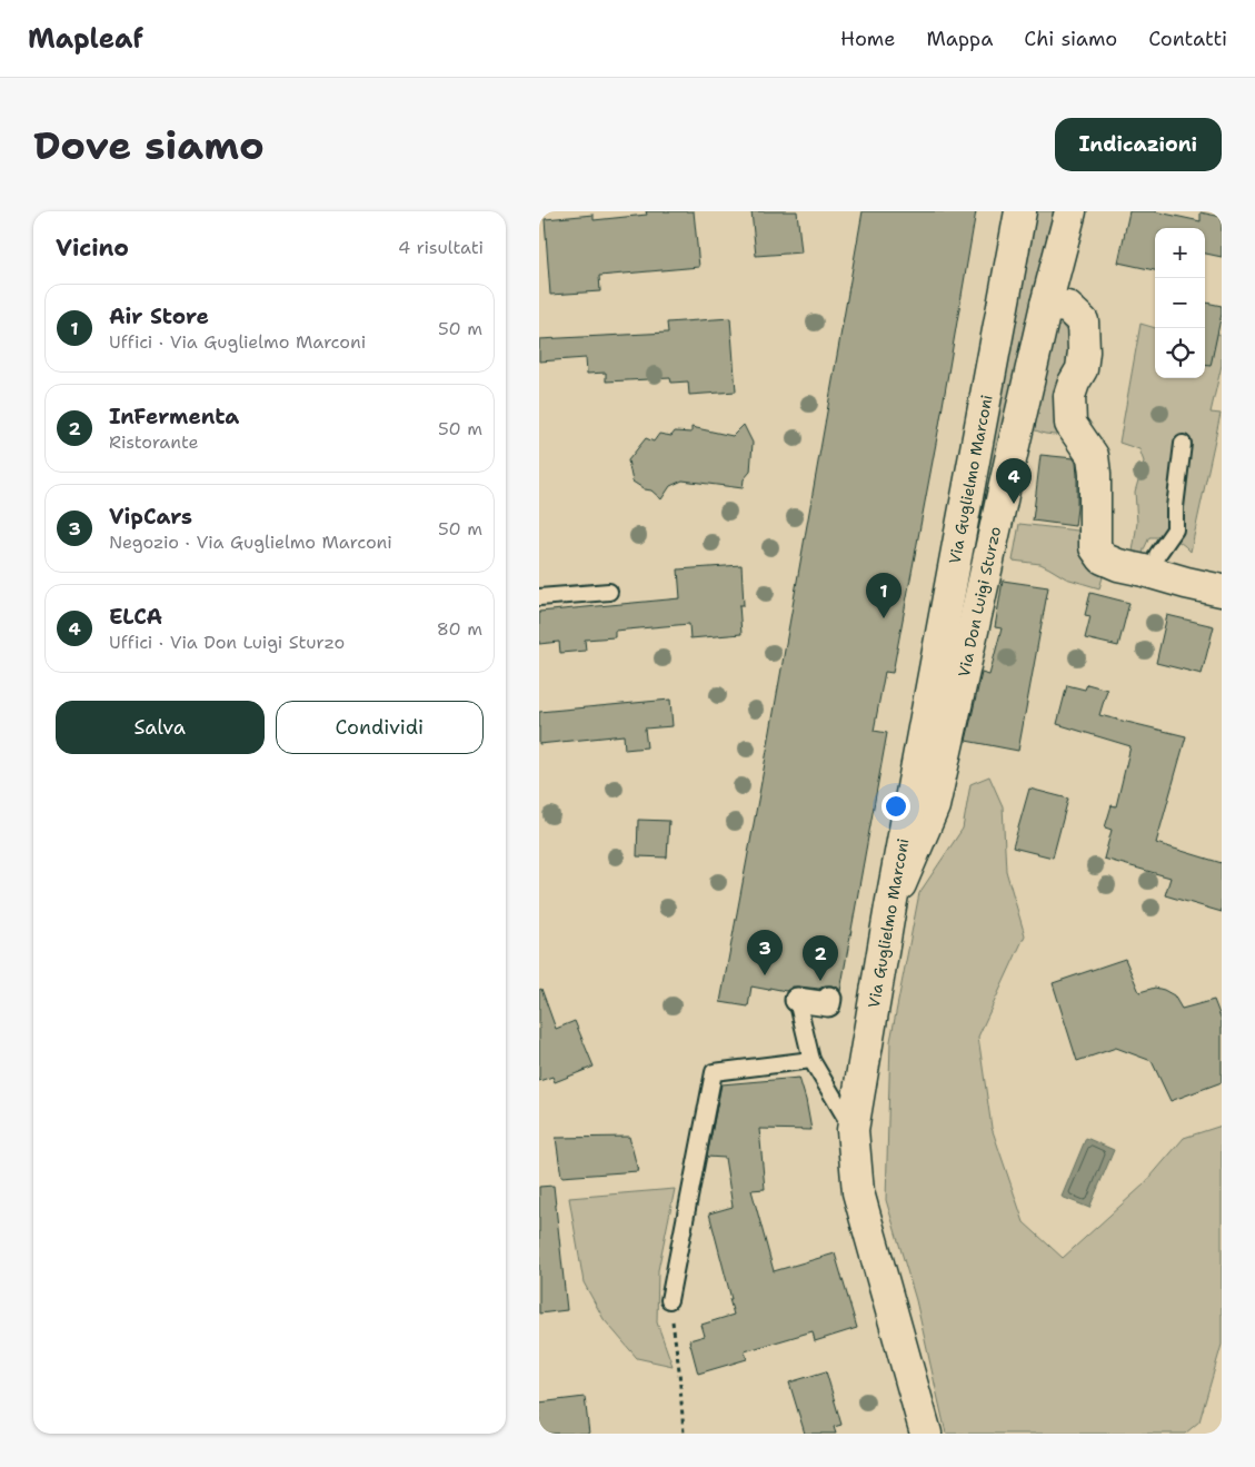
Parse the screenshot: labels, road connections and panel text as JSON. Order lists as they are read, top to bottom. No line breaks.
{"streets":{"street":["Via Guglielmo Marconi","Via Don Luigi Sturzo"]},"crossings":[["Via Guglielmo Marconi","Via Don Luigi Sturzo"]],"page":{"header":"Mapleaf","nav":["Home","Mappa","Chi siamo","Contatti"],"buttons":["Indicazioni",["Salva","Condividi"]],"title":"Dove siamo","heading":["Vicino","4 risultati"],"map_buttons":["+","−"],"list":[{"mark":"1","name":"Air Store","note":"Uffici · Via Guglielmo Marconi","value":"50 m"},{"mark":"2","name":"InFermenta","note":"Ristorante","value":"50 m"},{"mark":"3","name":"VipCars","note":"Negozio · Via Guglielmo Marconi","value":"50 m"},{"mark":"4","name":"ELCA","note":"Uffici · Via Don Luigi Sturzo","value":"80 m"}],"pins":["4","1","3","2"]}}
